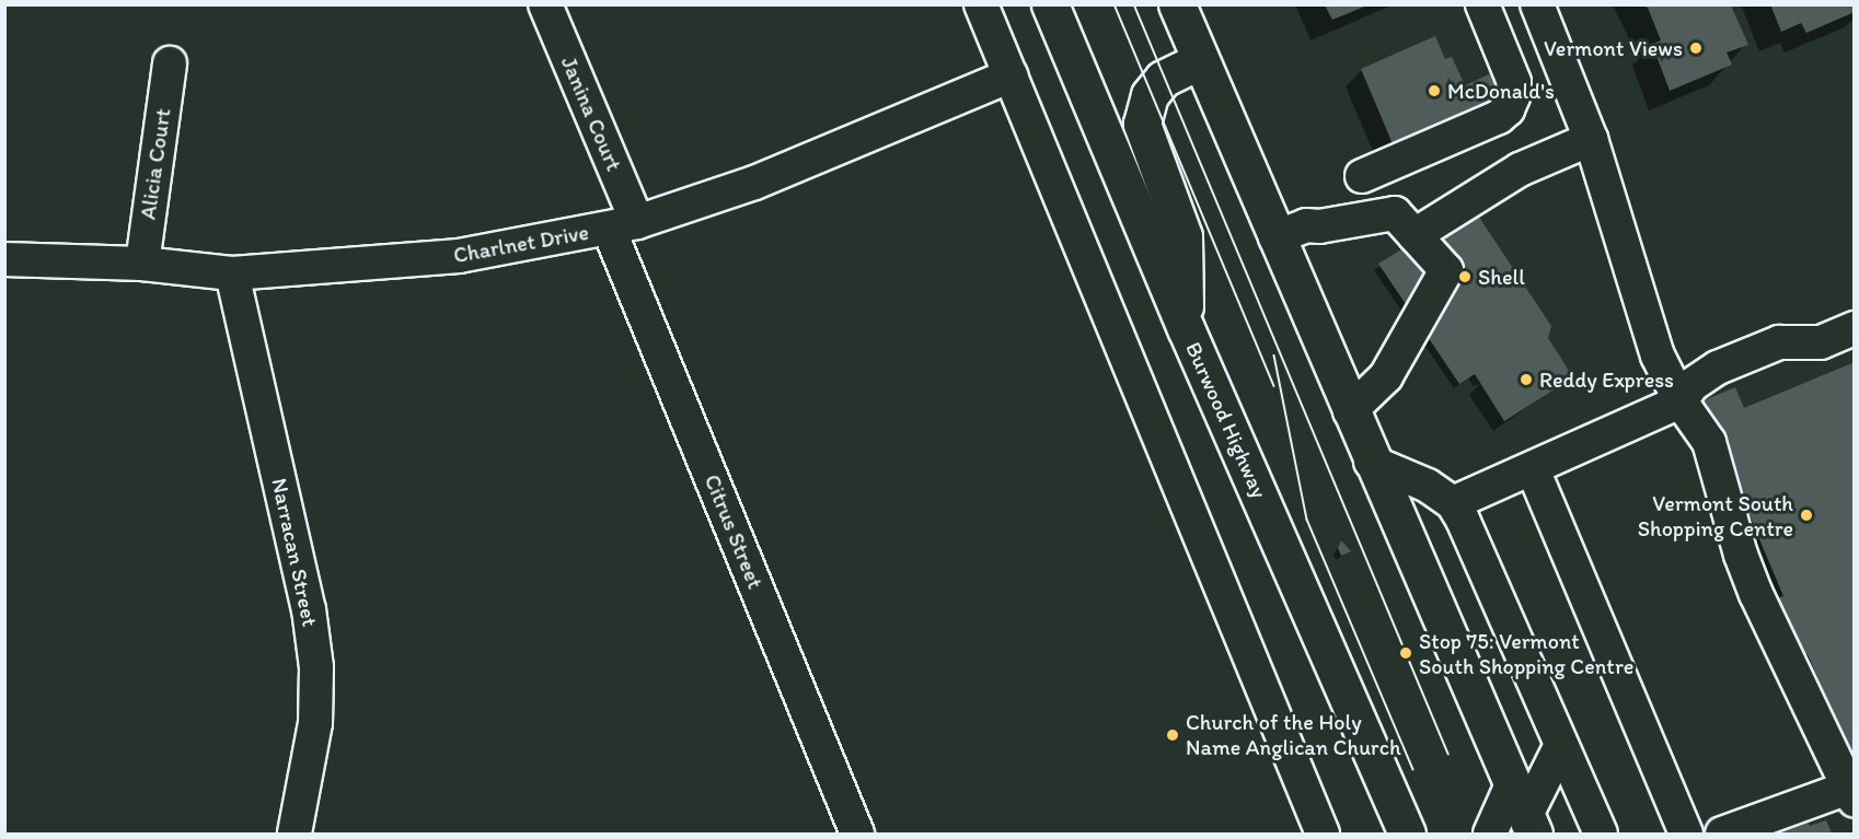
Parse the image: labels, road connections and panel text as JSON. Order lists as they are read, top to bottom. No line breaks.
{"streets":{"highway":["Burwood Highway"],"street":["Janina Court","Alicia Court","Charlnet Drive","Citrus Street","Narracan Street"]},"crossings":[["Janina Court","Charlnet Drive"],["Janina Court","Citrus Street"],["Alicia Court","Charlnet Drive"],["Charlnet Drive","Citrus Street"],["Charlnet Drive","Narracan Street"]],"places":["Vermont Views","McDonald's","Shell","Reddy Express","Vermont South Shopping Centre","Stop 75: Vermont South Shopping Centre","Church of the Holy Name Anglican Church"]}
